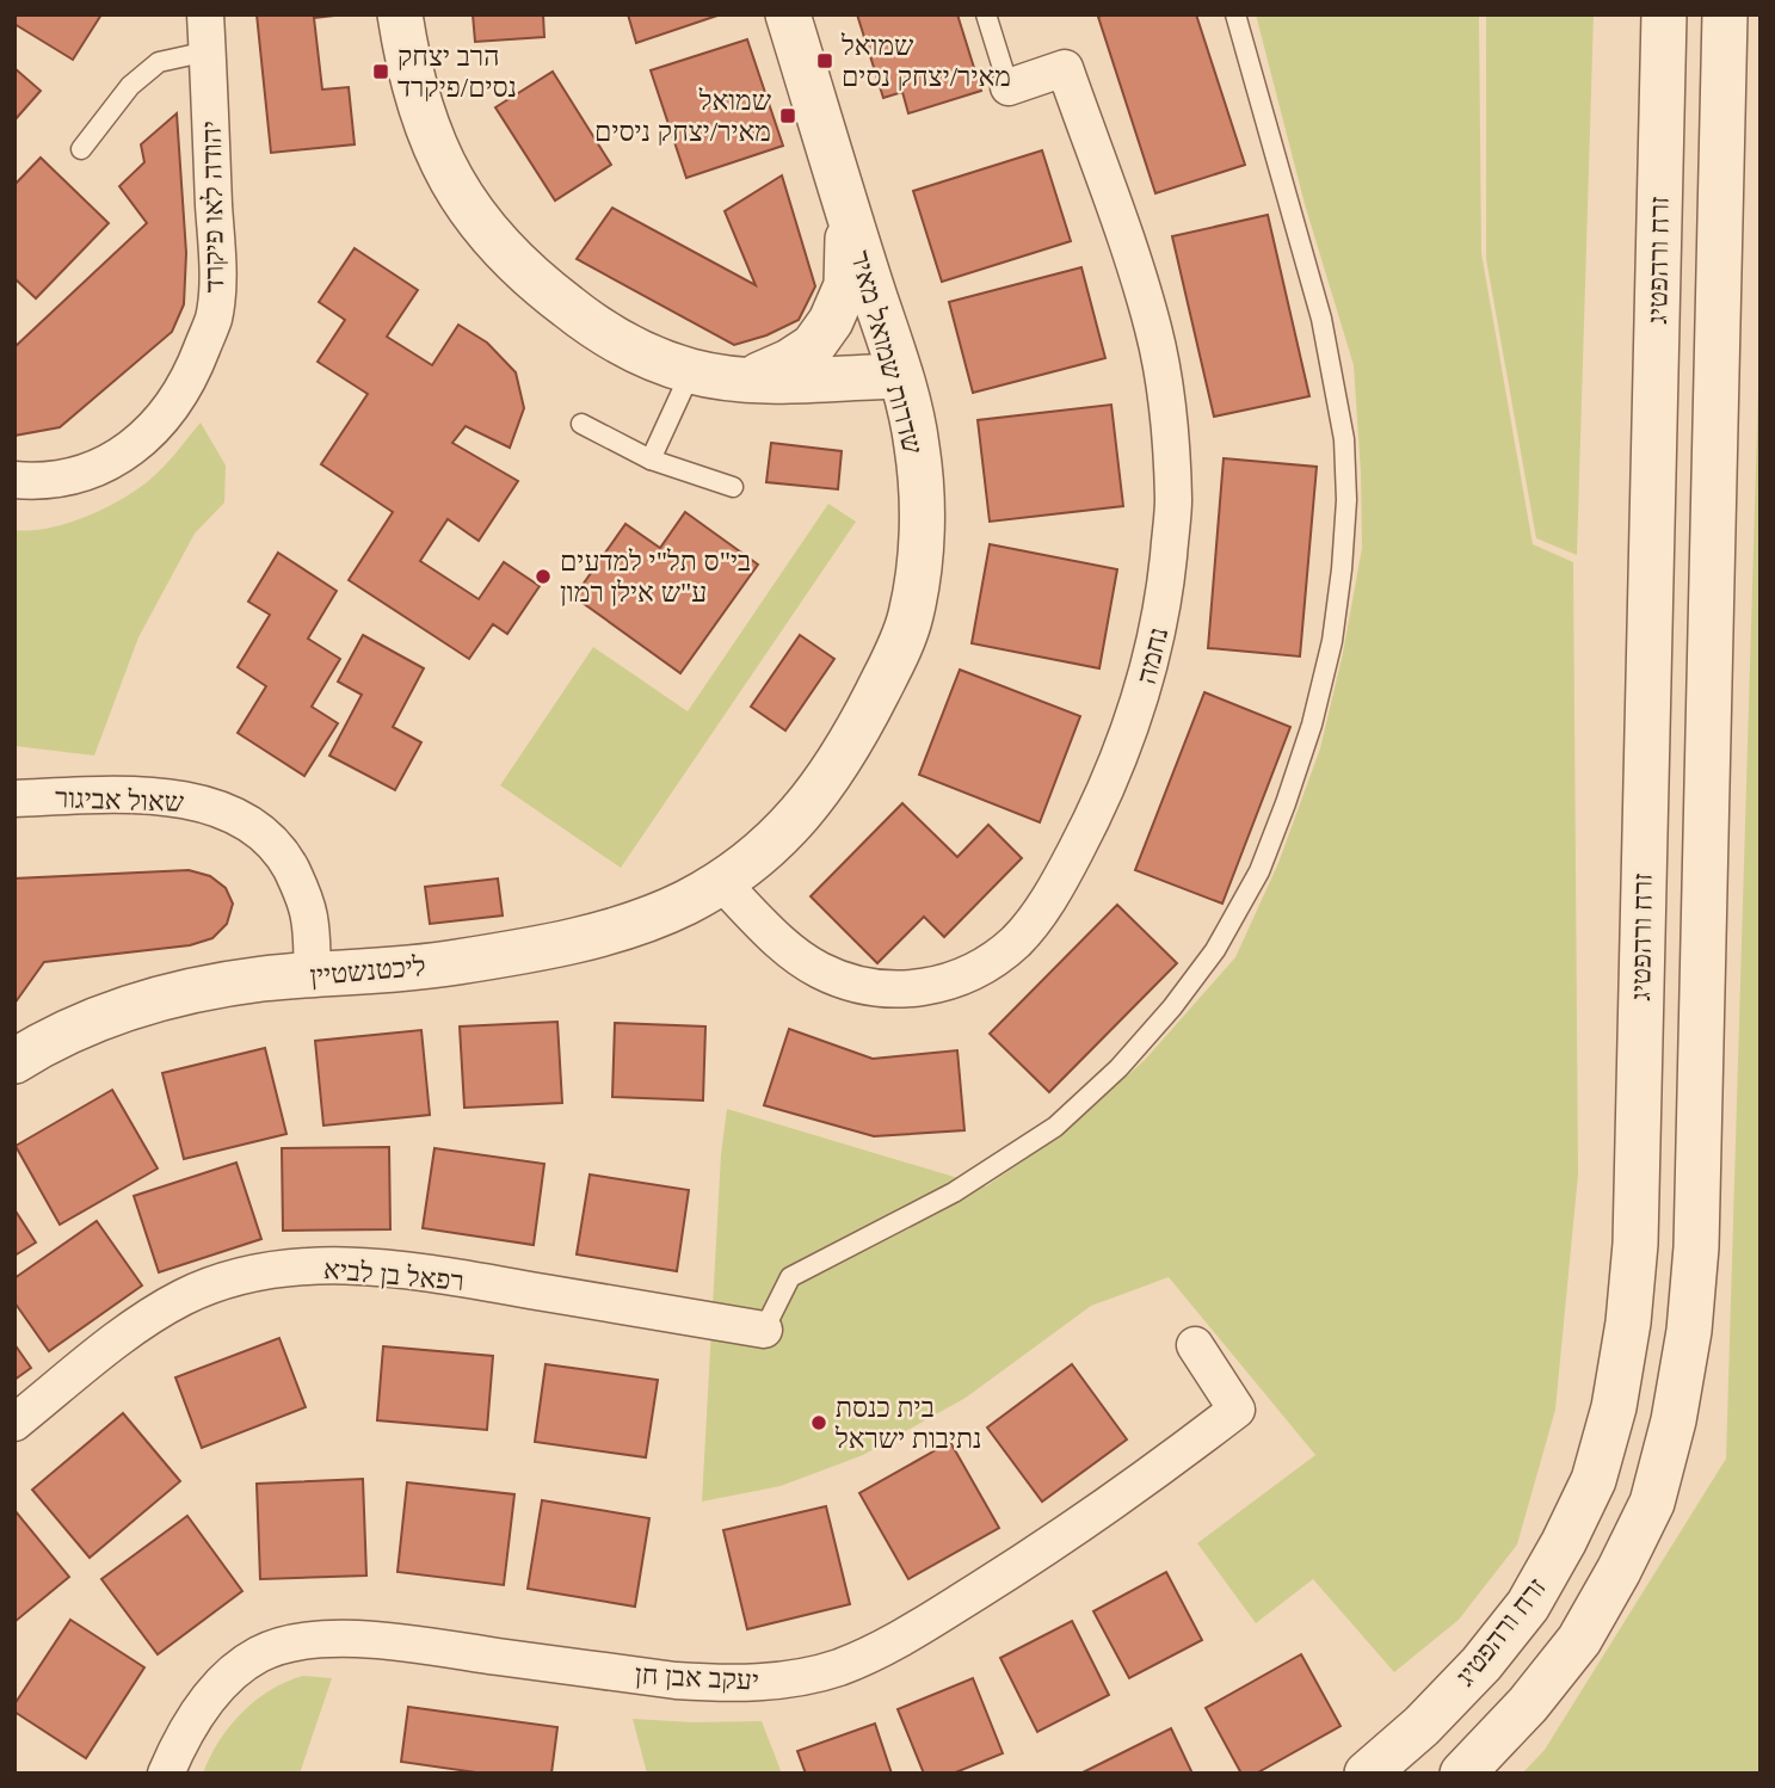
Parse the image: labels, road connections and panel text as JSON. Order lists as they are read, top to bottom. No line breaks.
{"streets":{"street":["יהודה לאו פיקרד","זרח ורהפטיג","שדרות שמואל מאיר","נחמה","שאול אביגור","ליכטנשטיין","רפאל בן לביא","יעקב אבן חן"]},"crossings":[["שדרות שמואל מאיר","נחמה"],["שדרות שמואל מאיר","ליכטנשטיין"],["נחמה","ליכטנשטיין"],["שאול אביגור","ליכטנשטיין"]],"places":{"transit":["שמואל מאיר/יצחק נסים","הרב יצחק נסים/פיקרד","שמואל מאיר/יצחק ניסים"],"other":["בי\"ס תל\"י למדעים ע\"ש אילן רמון","בית כנסת נתיבות ישראל"]}}
